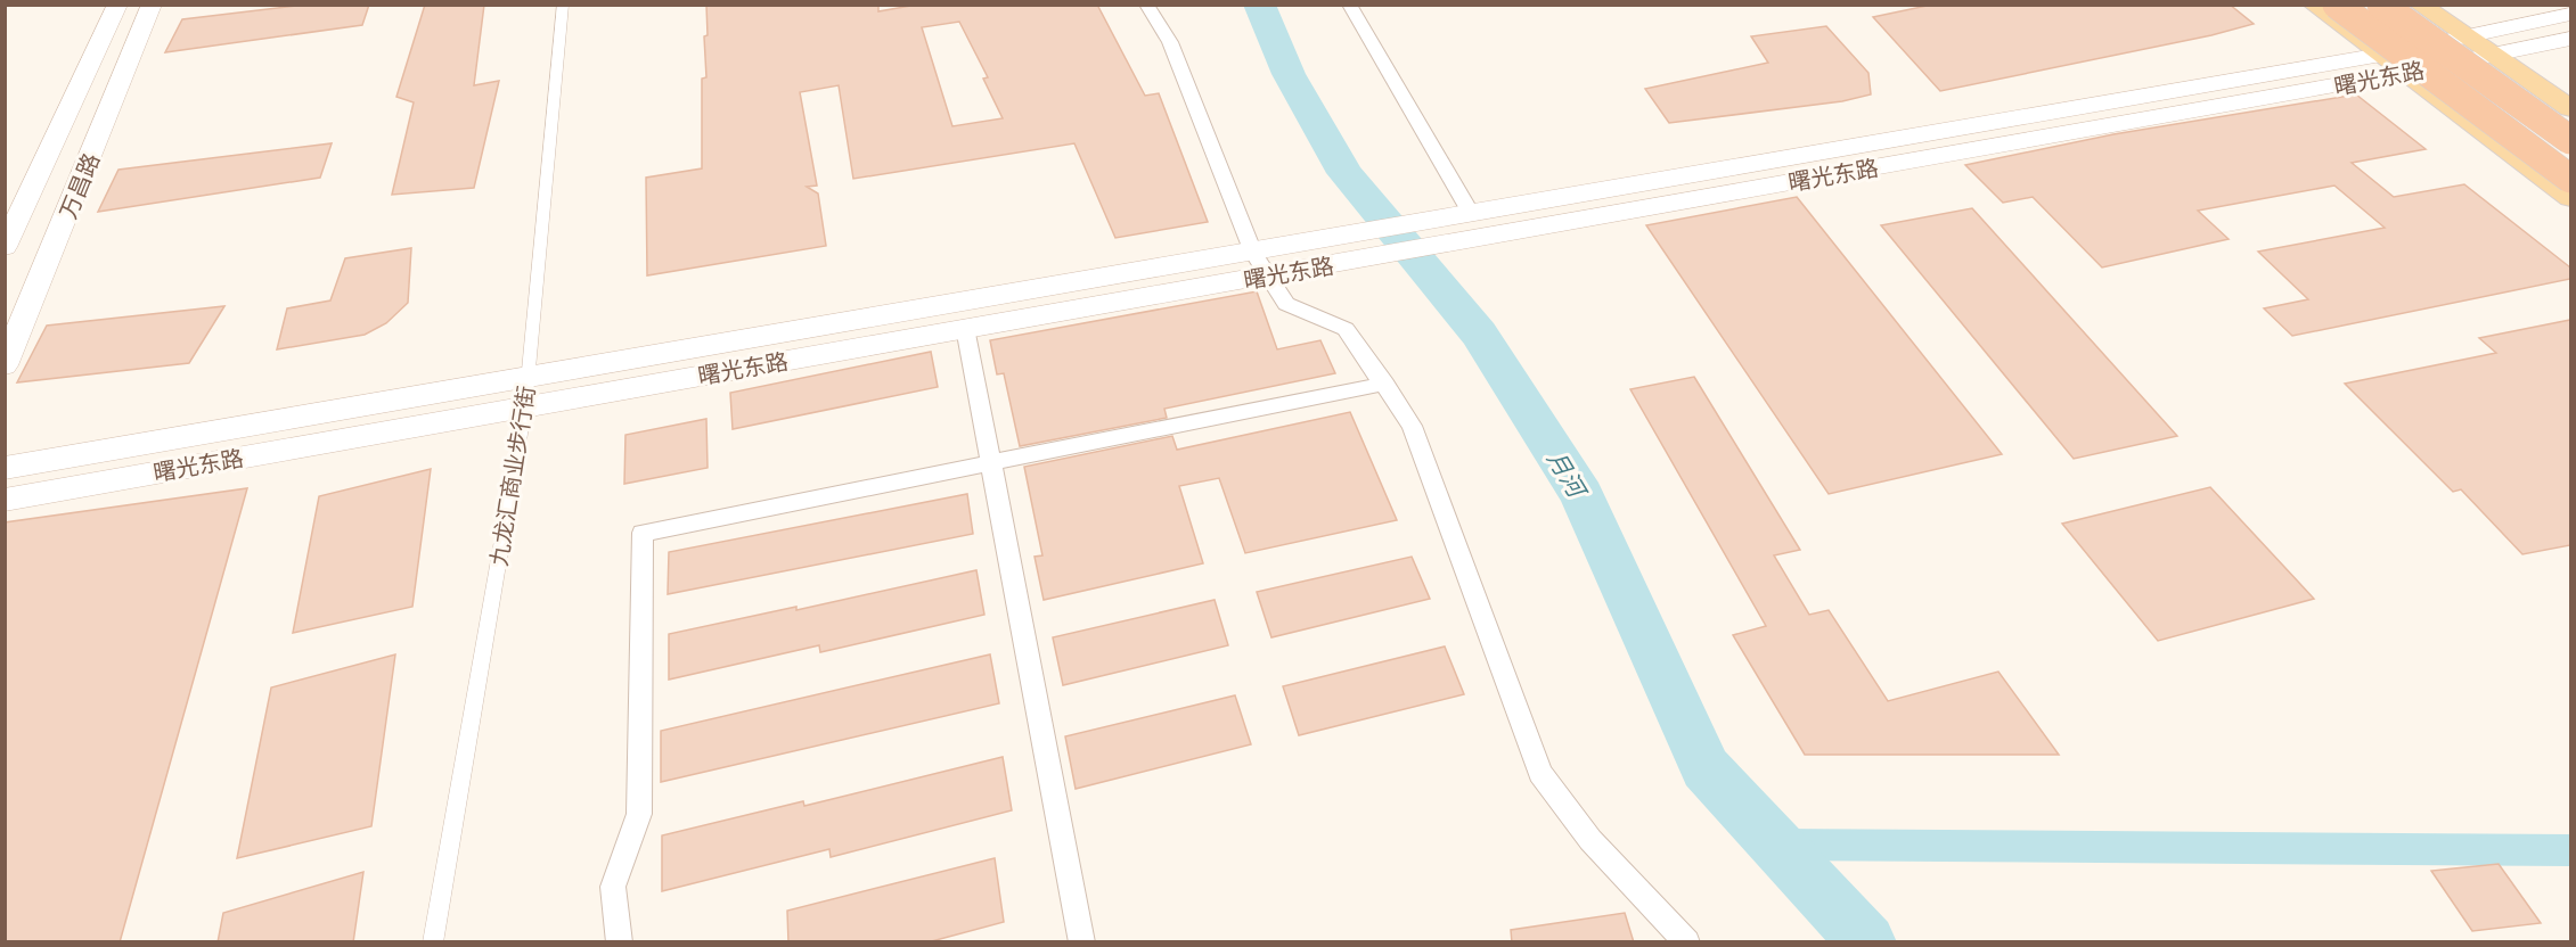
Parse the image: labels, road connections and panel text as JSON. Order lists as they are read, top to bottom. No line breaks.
{"streets":{"main road":["曙光东路","万昌路"],"street":["九龙汇商业步行街"]},"crossings":[["曙光东路","九龙汇商业步行街"]],"water":["月河"]}
